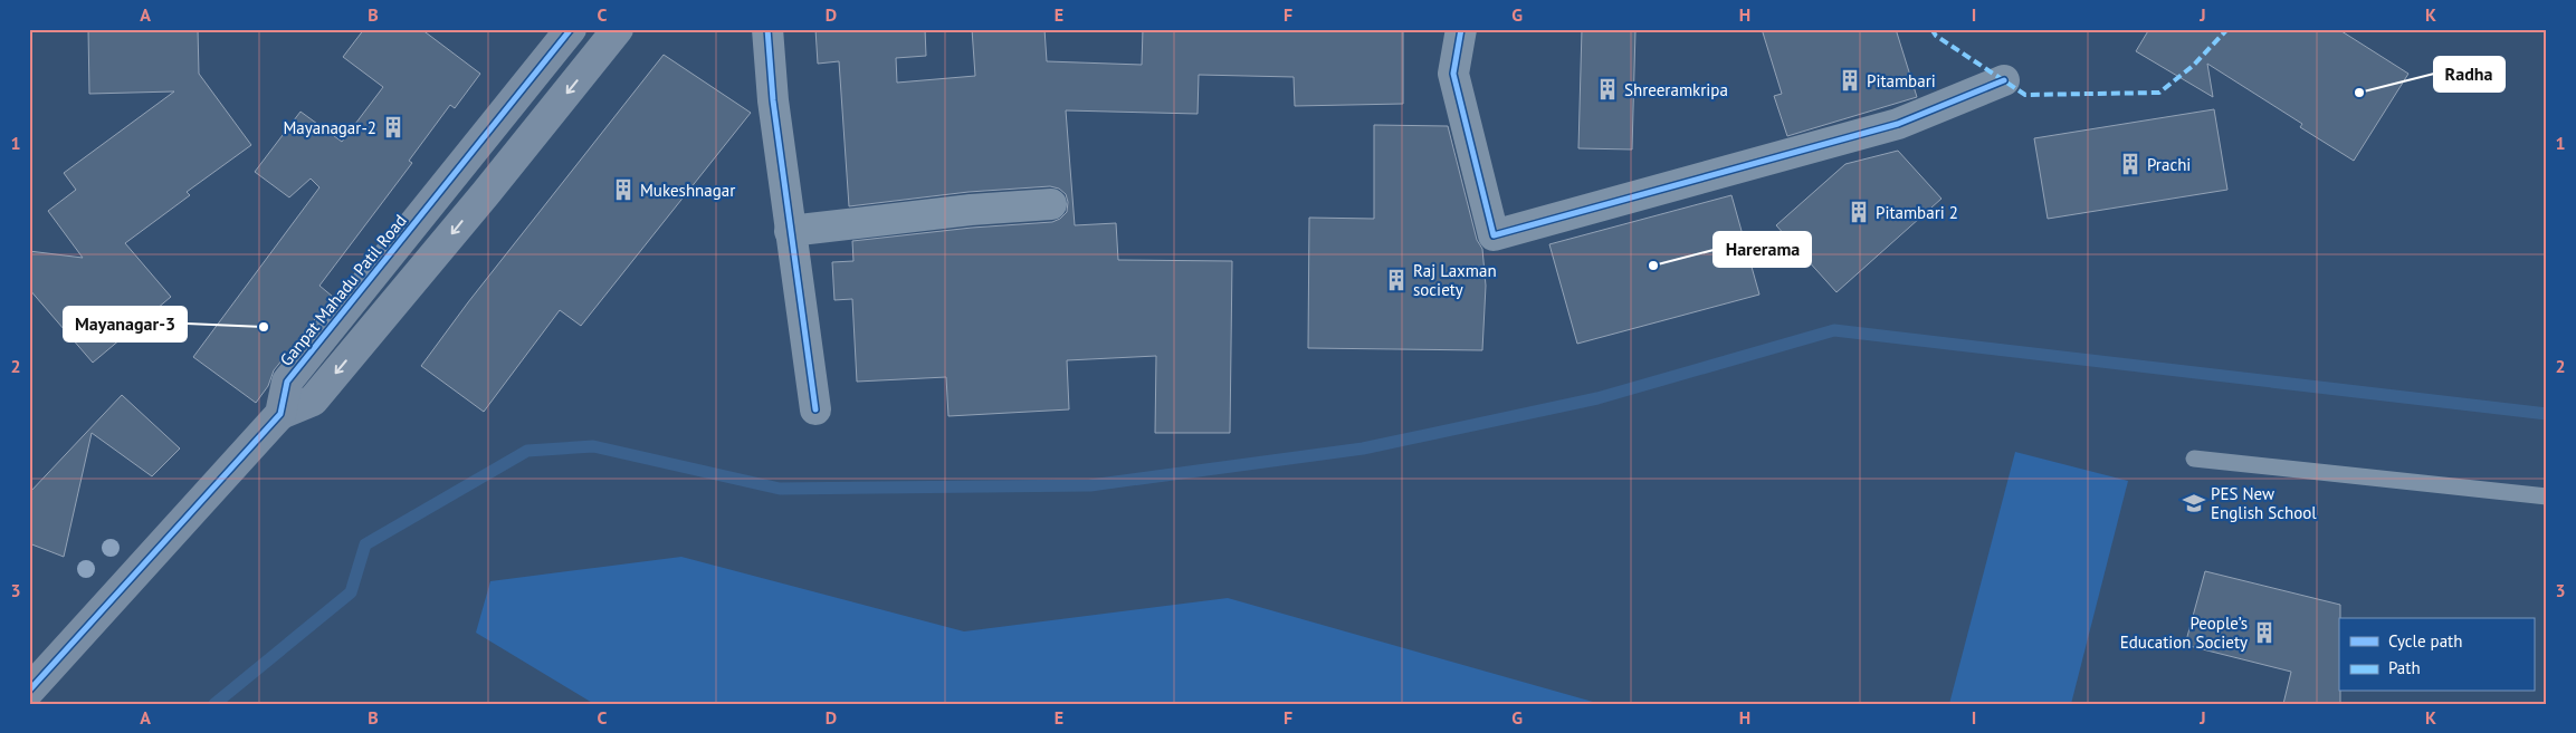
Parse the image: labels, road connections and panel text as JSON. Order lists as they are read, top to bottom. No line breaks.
{"streets":{"street":["Ganpat Mahadu Patil Road"]},"places":{"building":["Pitambari","Shreeramkripa","Mayanagar-2","Prachi","Mukeshnagar","Pitambari 2","Raj Laxman society","People’s Education Society"],"other":["Radha","Harerama","Mayanagar-3"],"school or university":["PES New English School"]},"legend":["Cycle path","Path"],"grid":{"columns":["A","B","C","D","E","F","G","H","I","J","K"],"rows":["1","2","3"]}}
